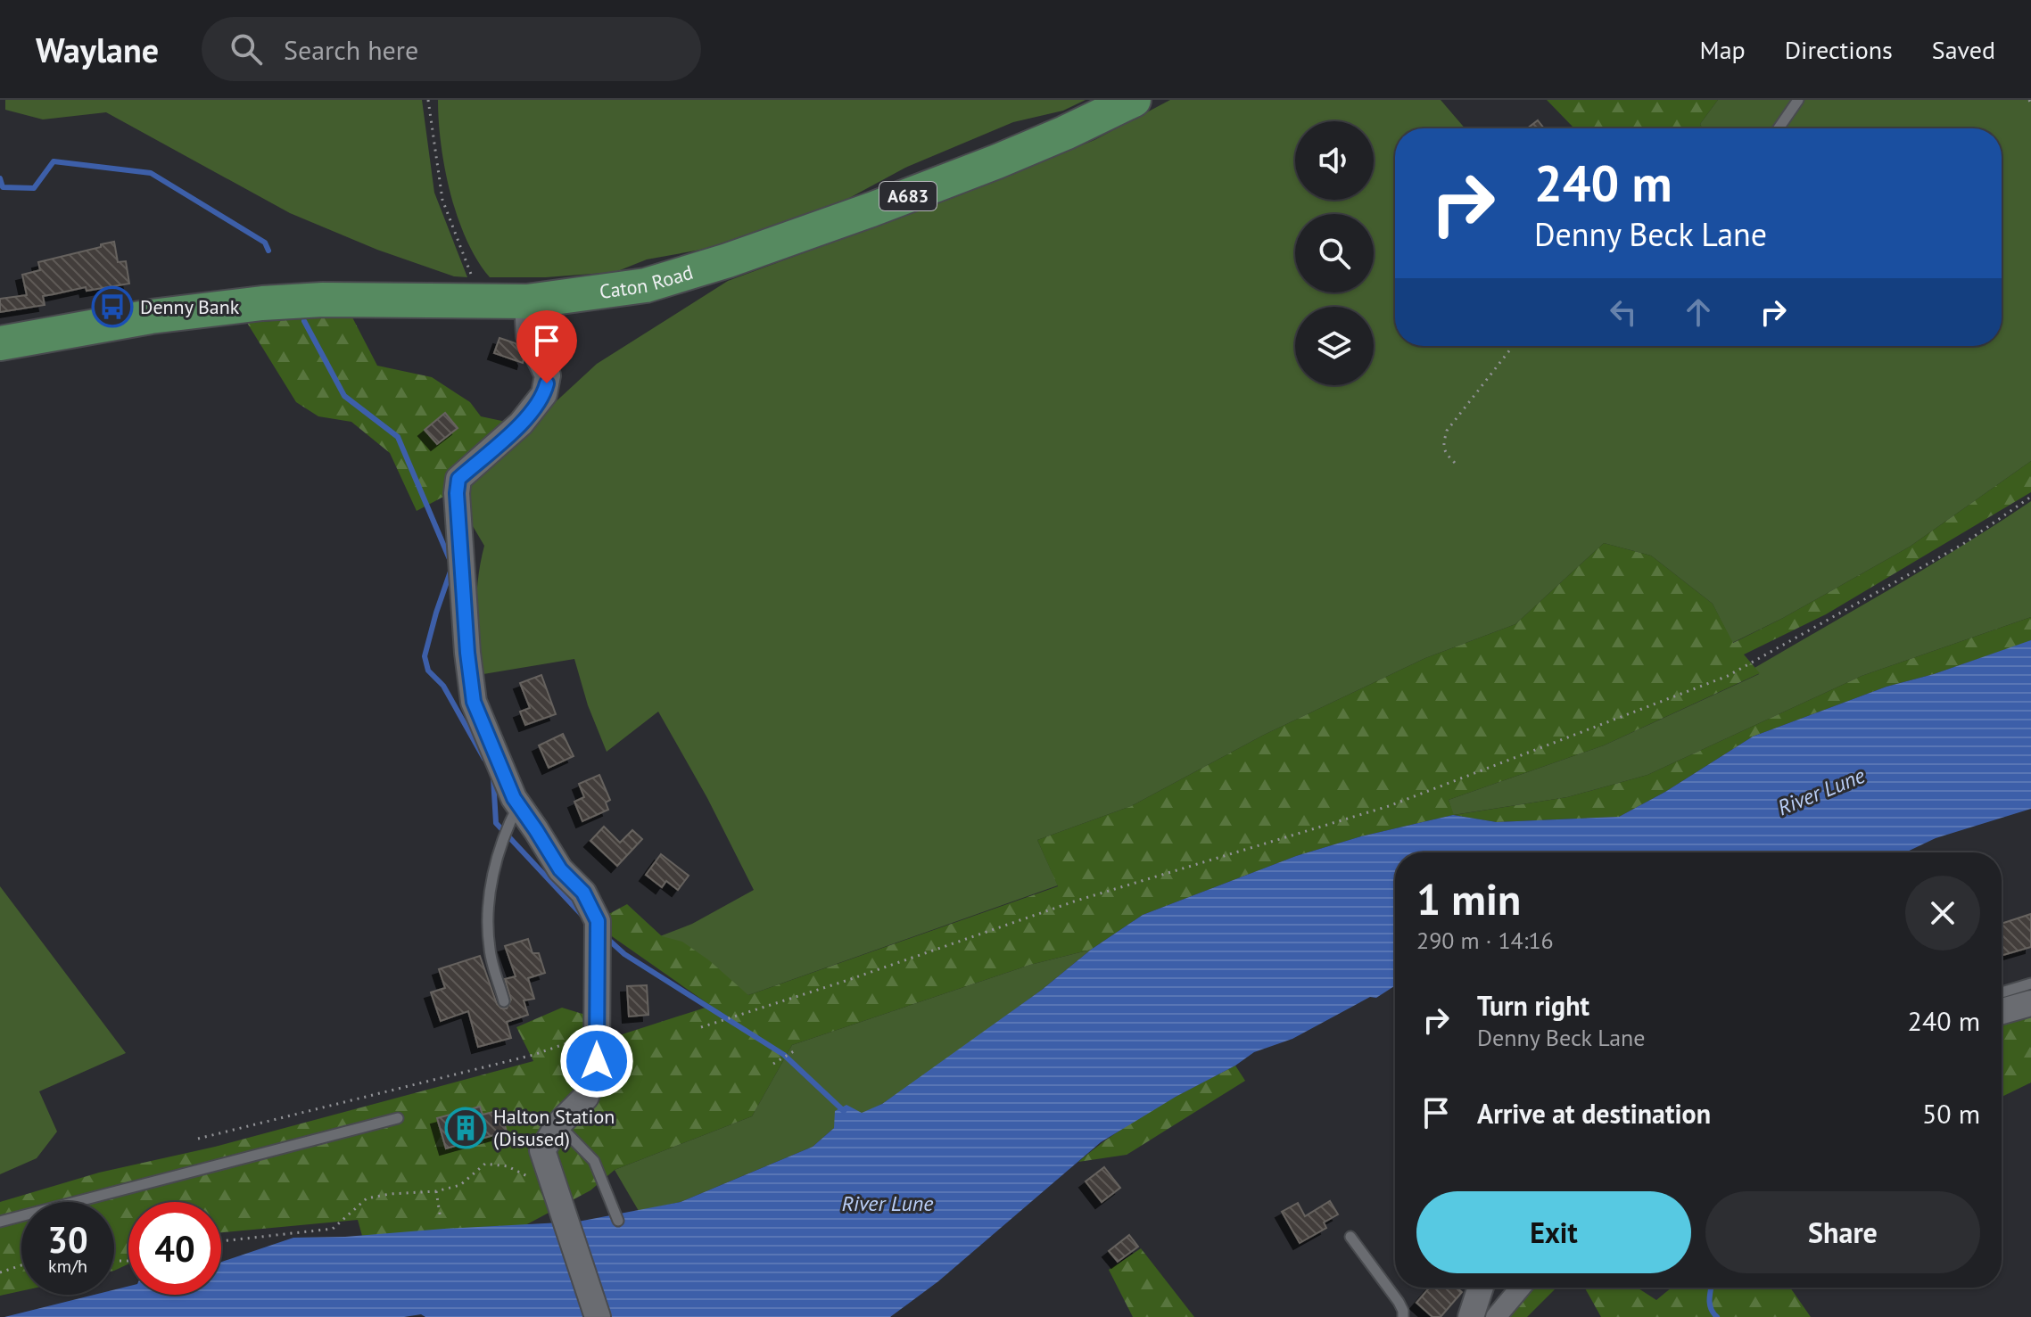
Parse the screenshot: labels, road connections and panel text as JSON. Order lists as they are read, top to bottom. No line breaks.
{"streets":{"highway":["A683","Caton Road"]},"water":["River Lune"],"places":{"bus stop":["Denny Bank"],"building":["Halton Station (Disused)"]},"page":{"header":"Waylane","search":"Search here","nav":["Map","Directions","Saved"],"turn":["240 m","Denny Beck Lane"],"heading":["1 min","290 m · 14:16"],"list":[{"name":"Turn right","note":"Denny Beck Lane","value":"240 m"},{"name":"Arrive at destination","value":"50 m"}],"buttons":["Exit","Share"],"speed":"30 km/h","limit":"40"}}
